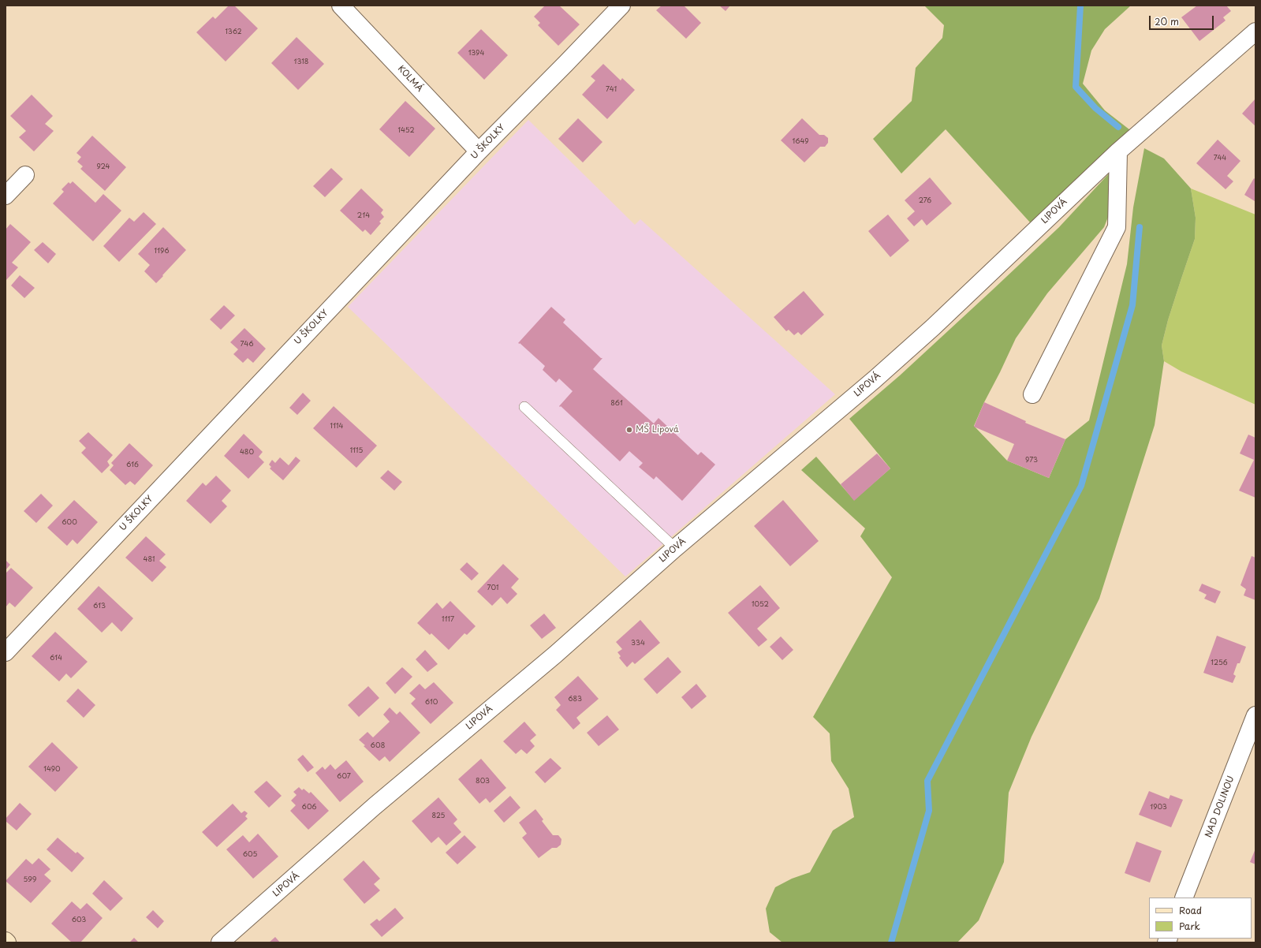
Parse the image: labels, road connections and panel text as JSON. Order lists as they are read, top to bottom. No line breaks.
{"streets":{"street":["KOLMÁ","U ŠKOLKY","LIPOVÁ","NAD DOLINOU"]},"crossings":[["KOLMÁ","U ŠKOLKY"]],"places":["MŠ Lipová"],"house_numbers":["1362","1394","1318","741","1452","1649","744","924","276","214","1196","746","861","1114","1115","480","973","616","600","481","701","1052","613","1117","334","614","1256","683","610","608","1490","607","803","606","1903","825","605","599","603"],"legend":["Road","Park"],"scale_bar":"20 m"}
